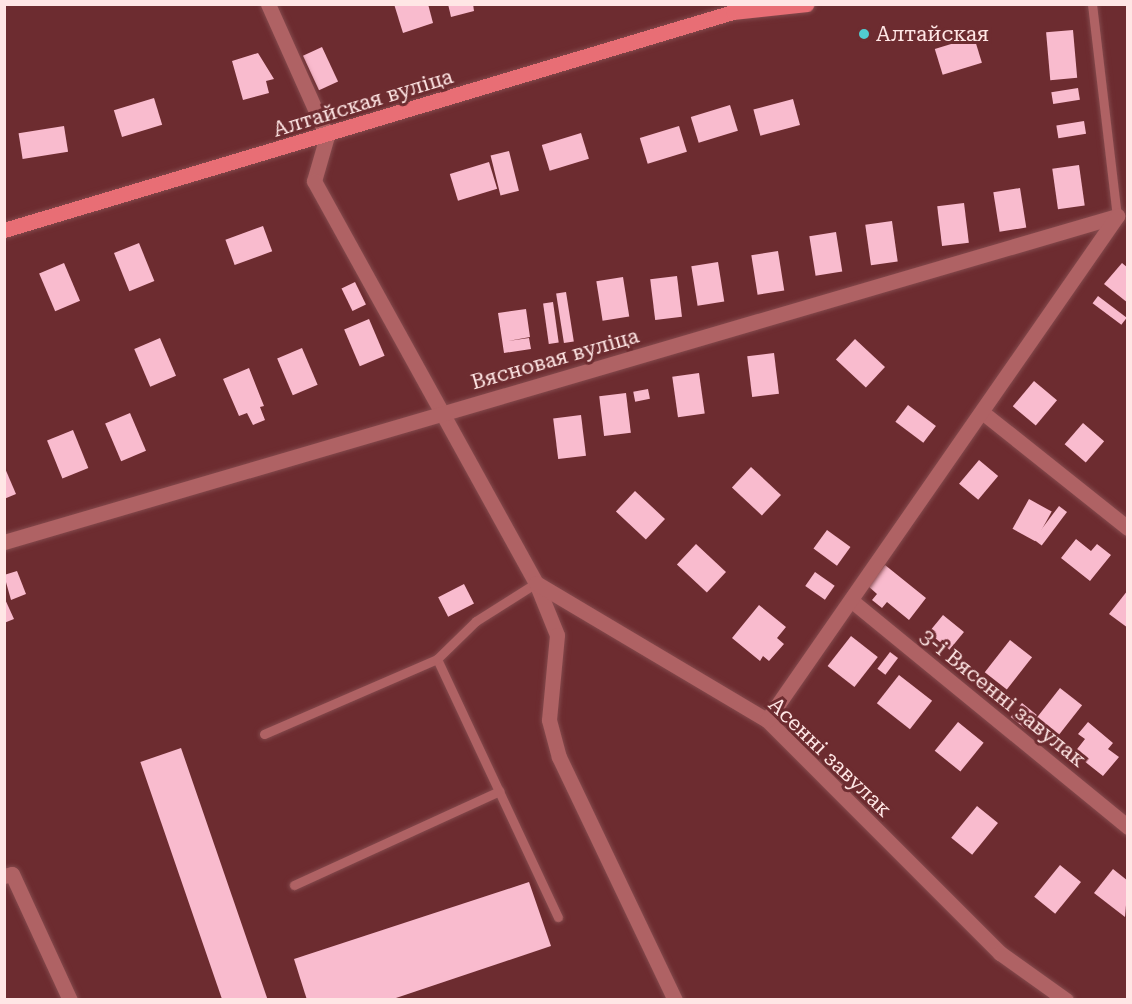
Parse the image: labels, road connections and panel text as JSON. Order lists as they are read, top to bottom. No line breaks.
{"streets":{"main road":["Алтайская вуліца"],"street":["Вясновая вуліца","3-і Вясенні завулак","Асенні завулак"]},"places":["Алтайская"]}
